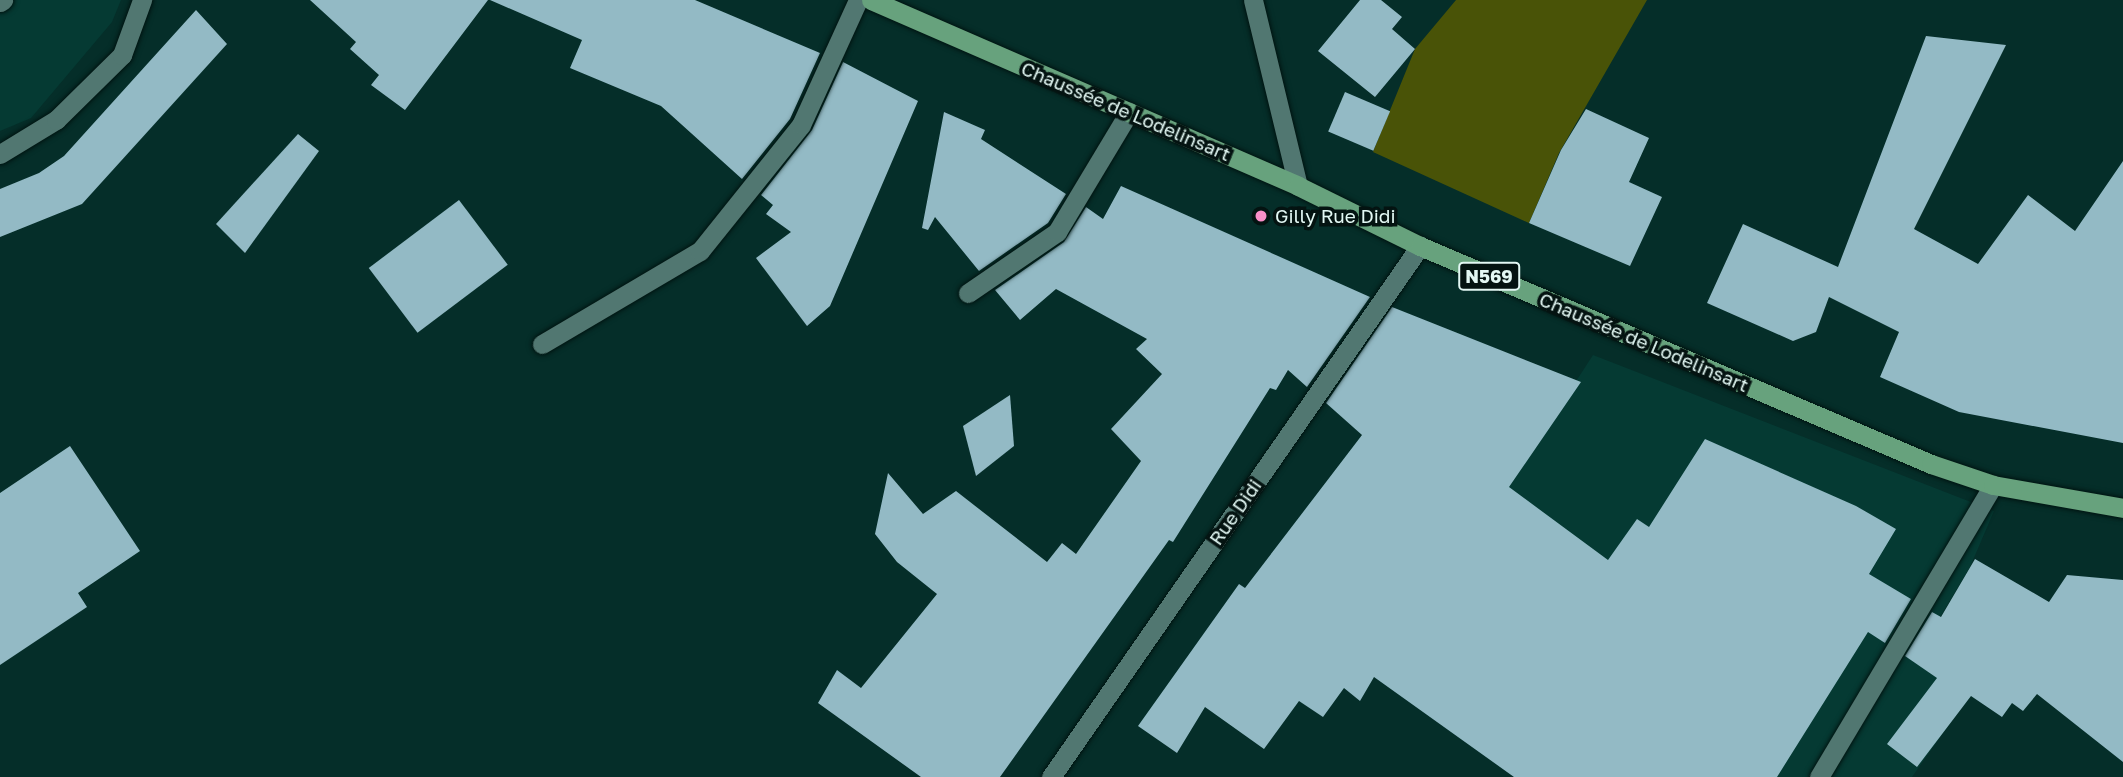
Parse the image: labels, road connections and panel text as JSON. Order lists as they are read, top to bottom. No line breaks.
{"streets":{"main road":["Chaussée de Lodelinsart","N569"],"street":["Rue Didi"]},"crossings":[["Chaussée de Lodelinsart","Rue Didi"]],"places":["Gilly Rue Didi"]}
